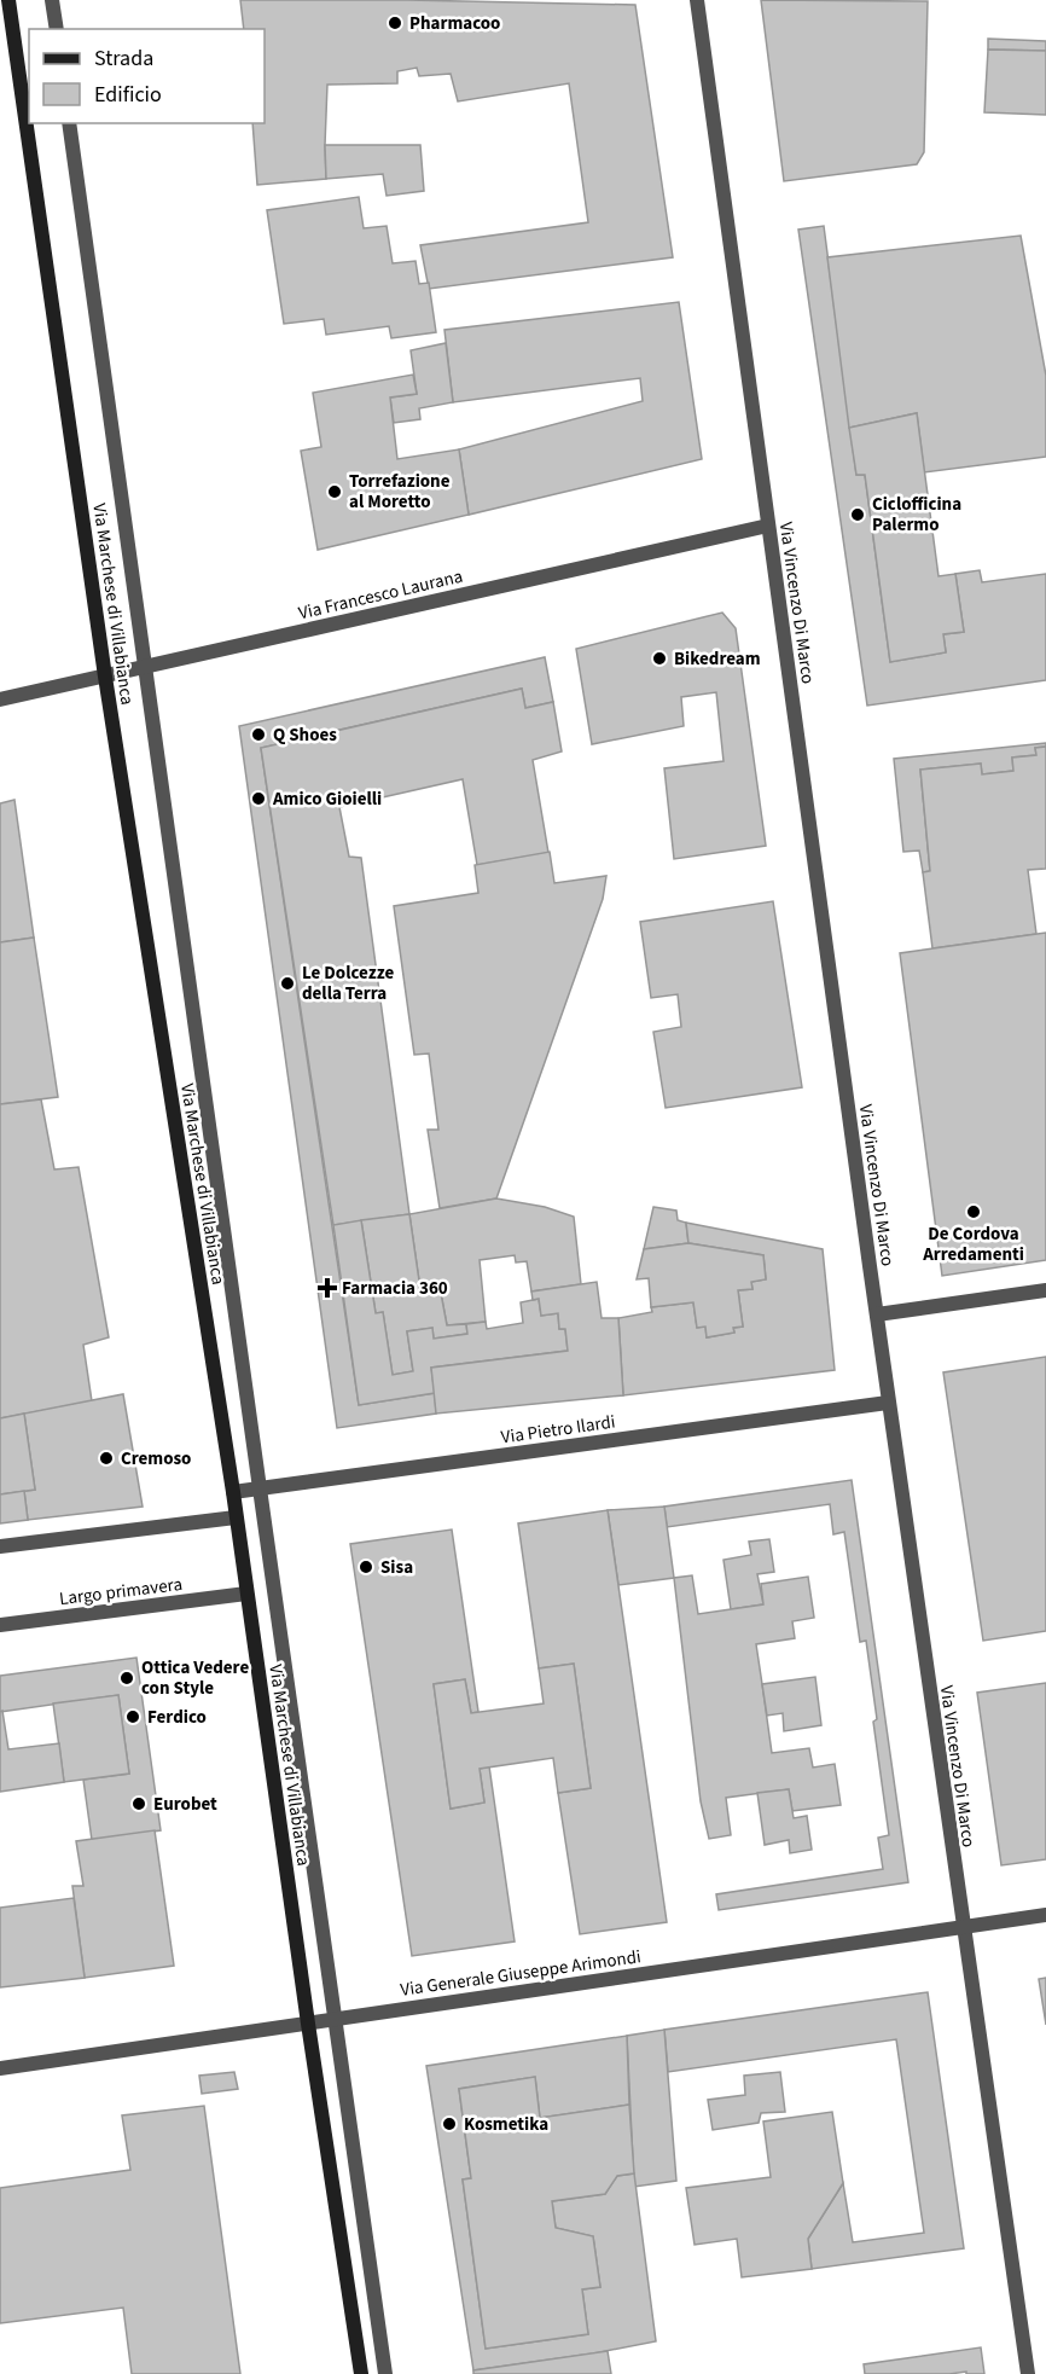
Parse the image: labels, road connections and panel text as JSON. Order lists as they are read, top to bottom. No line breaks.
{"streets":{"street":["Via Francesco Laurana","Via Vincenzo Di Marco","Via Marchese di Villabianca","Via Pietro Ilardi","Largo primavera","Via Generale Giuseppe Arimondi"]},"crossings":[["Via Francesco Laurana","Via Vincenzo Di Marco"],["Via Francesco Laurana","Via Marchese di Villabianca"],["Via Vincenzo Di Marco","Via Pietro Ilardi"],["Via Vincenzo Di Marco","Via Generale Giuseppe Arimondi"],["Via Marchese di Villabianca","Via Pietro Ilardi"],["Via Marchese di Villabianca","Largo primavera"],["Via Marchese di Villabianca","Via Generale Giuseppe Arimondi"]],"places":{"other":["Pharmacoo","Torrefazione al Moretto","Ciclofficina Palermo","Bikedream","Q Shoes","Amico Gioielli","Le Dolcezze della Terra","De Cordova Arredamenti","Cremoso","Sisa","Ottica Vedere con Style","Ferdico","Eurobet","Kosmetika"],"health":["Farmacia 360"]},"legend":["Strada","Edificio"]}
